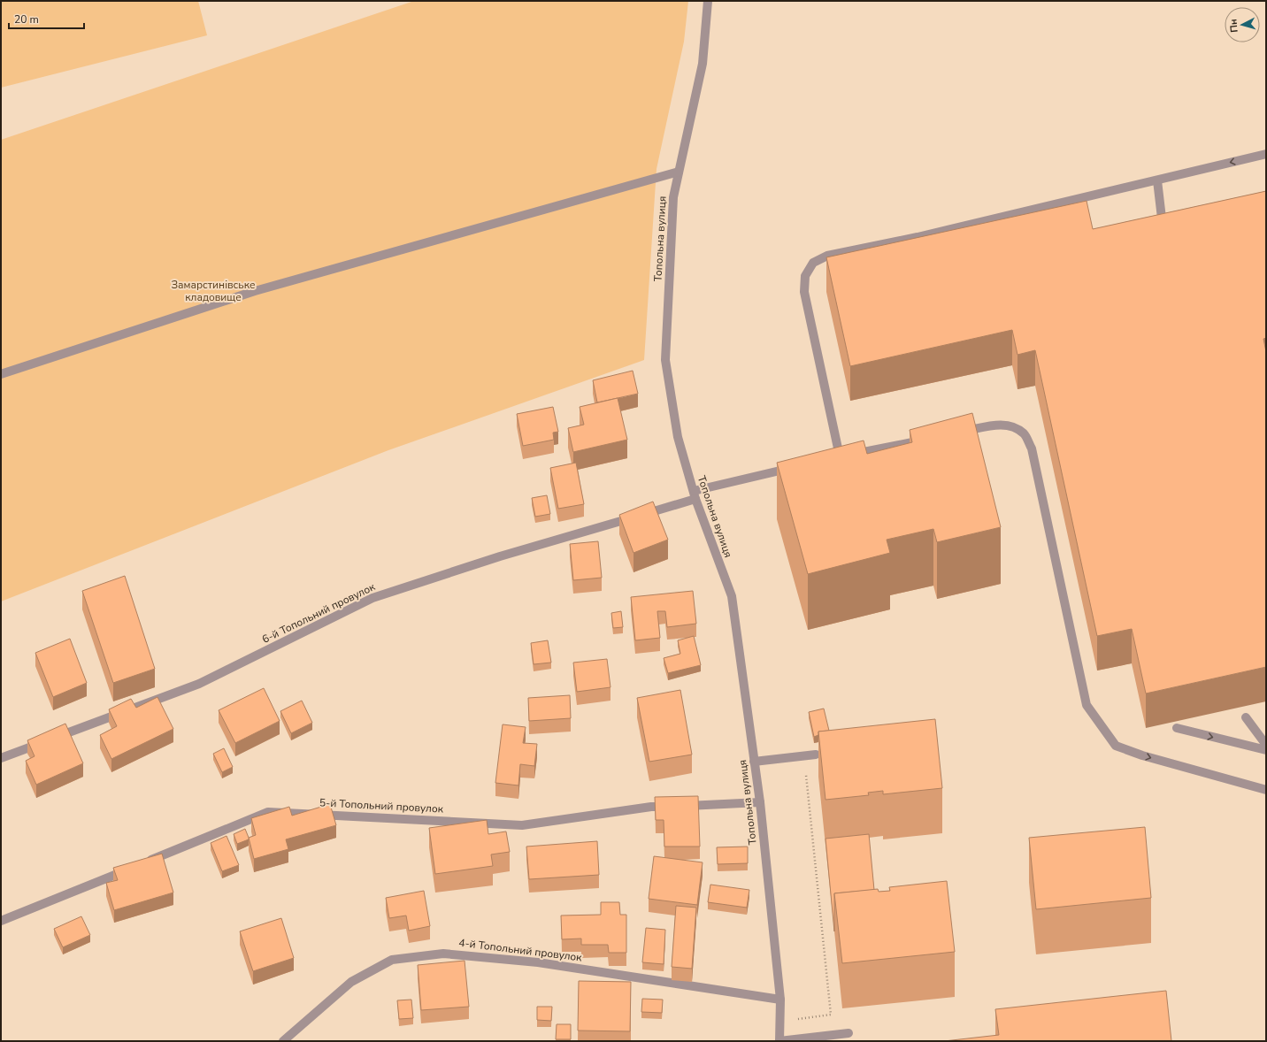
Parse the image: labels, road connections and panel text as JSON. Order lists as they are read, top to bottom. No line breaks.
{"streets":{"street":["Топольна вулиця","6-й Топольний провулок","5-й Топольний провулок","4-й Топольний провулок"]},"crossings":[["Топольна вулиця","6-й Топольний провулок"],["Топольна вулиця","5-й Топольний провулок"],["Топольна вулиця","4-й Топольний провулок"]],"parks":["Замарстинівське кладовище"],"scale_bar":"20 m","north":"left"}
